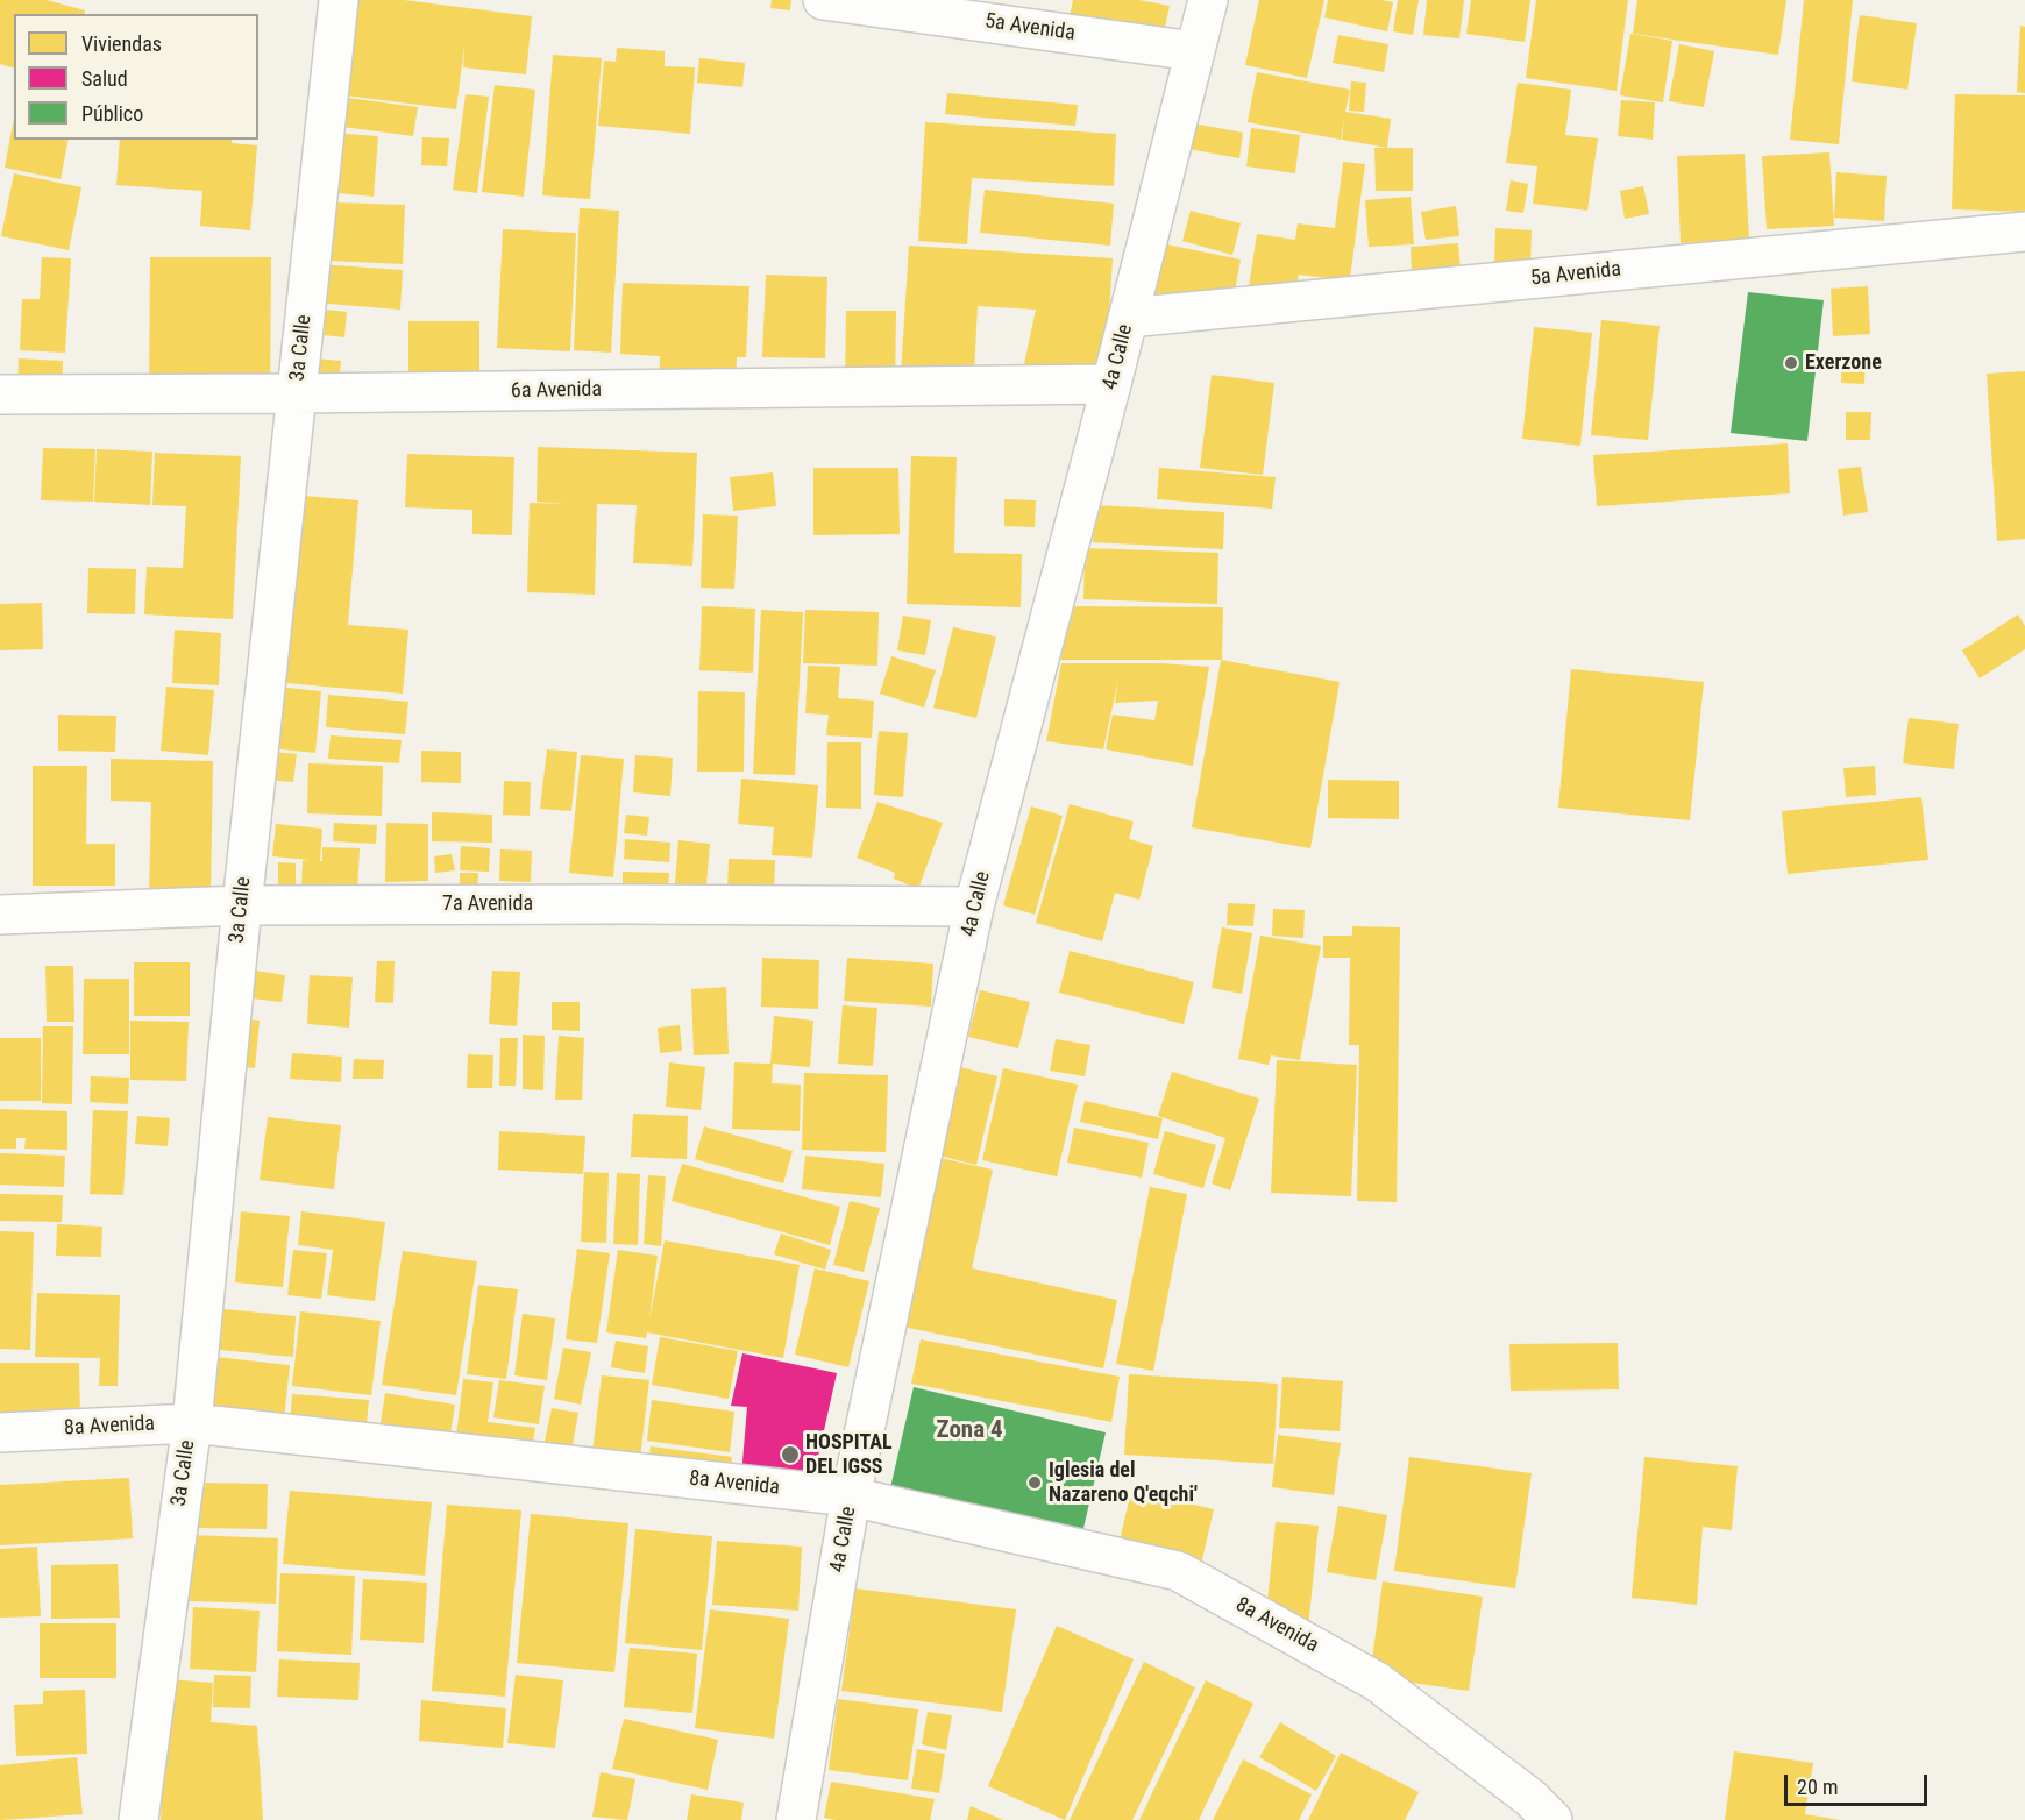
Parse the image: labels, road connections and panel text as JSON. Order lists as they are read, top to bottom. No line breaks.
{"streets":{"street":["5a Avenida","3a Calle","4a Calle","6a Avenida","7a Avenida","8a Avenida"]},"crossings":[["5a Avenida","4a Calle"],["3a Calle","6a Avenida"],["3a Calle","7a Avenida"],["3a Calle","8a Avenida"],["4a Calle","6a Avenida"],["4a Calle","7a Avenida"],["4a Calle","8a Avenida"]],"districts":["Zona 4"],"places":["Exerzone","HOSPITAL DEL IGSS","Iglesia del Nazareno Q'eqchi'"],"legend":["Viviendas","Salud","Público"],"scale_bar":"20 m"}
